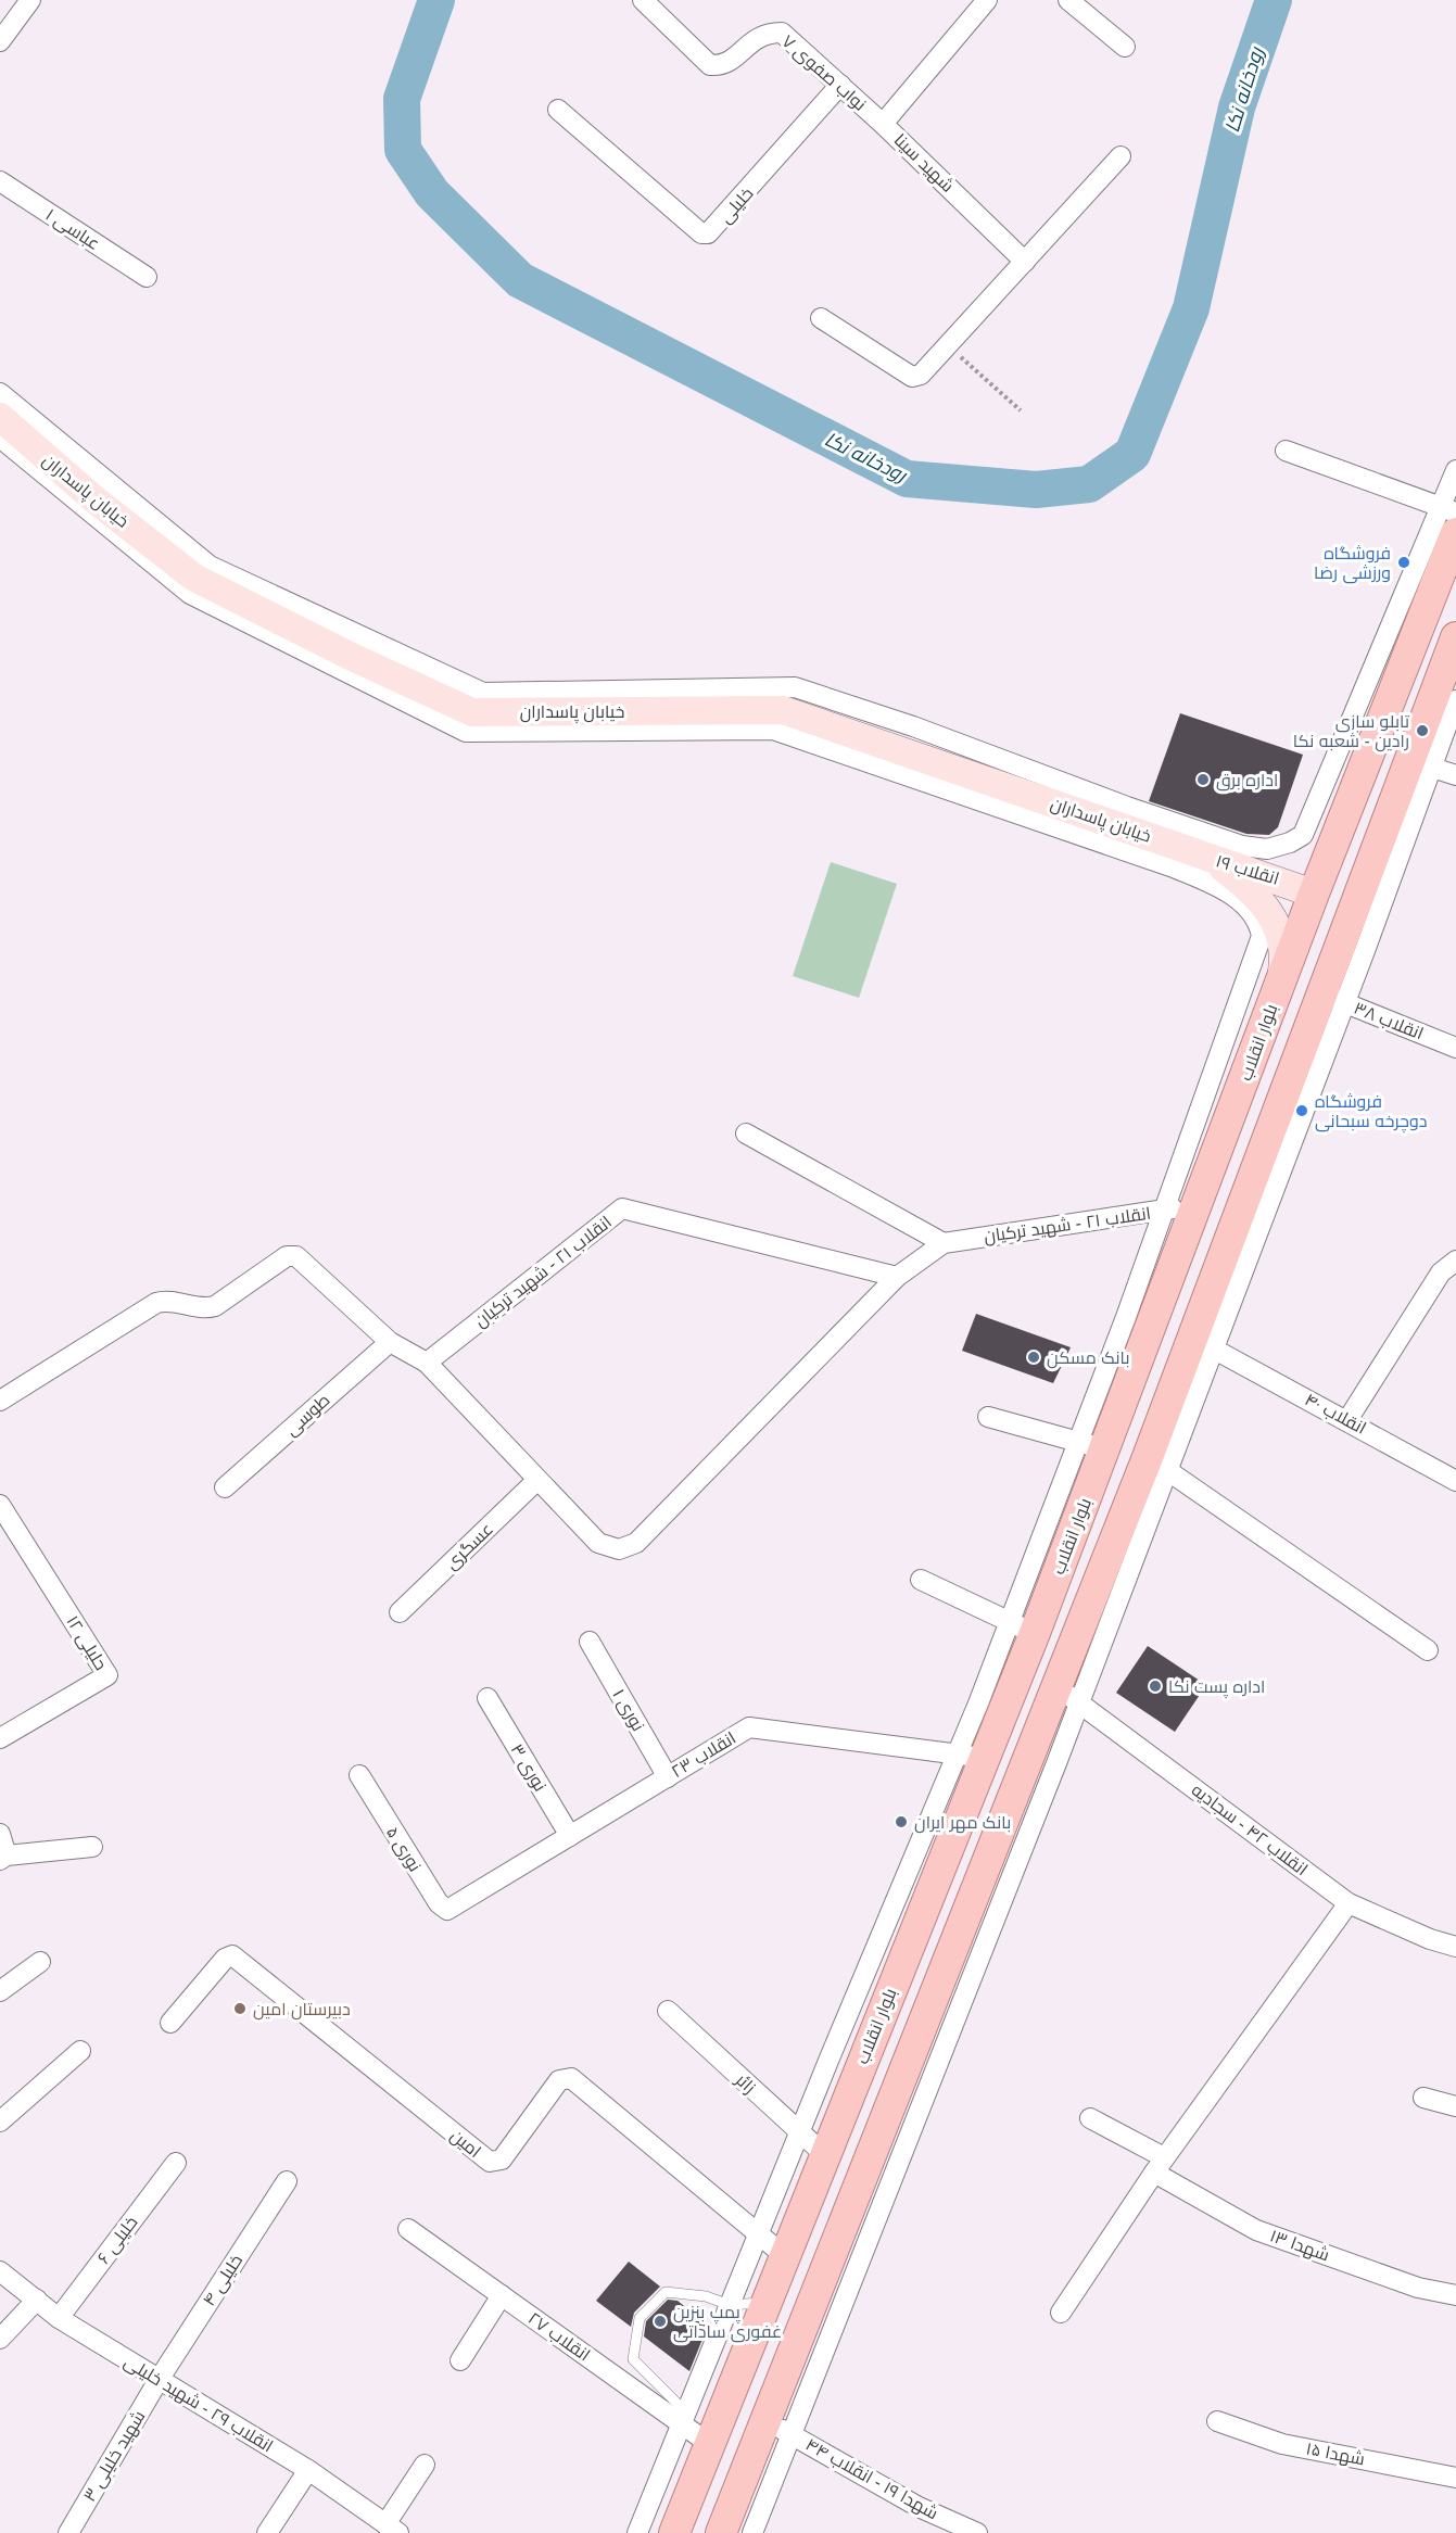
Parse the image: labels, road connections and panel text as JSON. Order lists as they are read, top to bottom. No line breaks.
{"streets":{"main road":["خیابان پاسداران","انقلاب ۱۹","بلوار انقلاب"],"street":["نواب صفوی ۷","شهید سینا","خلیلی","عباسی ۱","انقلاب ۳۸","انقلاب ۲۱ - شهید ترکیان","انقلاب ۴۰","طوسی","عسگری","حلیلی ۱۲","نوری ۱","انقلاب ۲۳","نوری ۳","انقلاب ۴۲ - سجادیه","نوری ۵","زائر","امین","خلیلی ۶","شهدا ۱۳","خلیلی ۴","انقلاب ۲۷","انقلاب ۲۹ - شهید خلیلی","شهدا ۱۵","شهید خلیلی ۳","شهدا ۱۹ - انقلاب ۴۴"]},"crossings":[["نواب صفوی ۷","شهید سینا"],["نواب صفوی ۷","خلیلی"],["خیابان پاسداران","انقلاب ۱۹"],["انقلاب ۱۹","بلوار انقلاب"],["بلوار انقلاب","انقلاب ۲۱ - شهید ترکیان"],["بلوار انقلاب","انقلاب ۲۳"],["بلوار انقلاب","زائر"],["بلوار انقلاب","امین"],["بلوار انقلاب","انقلاب ۲۷"],["نوری ۱","انقلاب ۲۳"],["انقلاب ۲۳","نوری ۳"],["انقلاب ۲۳","نوری ۵"],["خلیلی ۶","انقلاب ۲۹ - شهید خلیلی"],["خلیلی ۴","انقلاب ۲۹ - شهید خلیلی"],["خلیلی ۴","شهید خلیلی ۳"],["انقلاب ۲۹ - شهید خلیلی","شهید خلیلی ۳"]],"water":["رودخانه نکا"],"places":["فروشگاه ورزشی رضا","تابلو سازی رادین - شعبه نکا","اداره برق","فروشگاه دوچرخه سبحانی","بانک مسکن","اداره پست نکا","بانک مهر ایران","دبیرستان امین","پمپ بنزین غفوری ساداتی"]}
